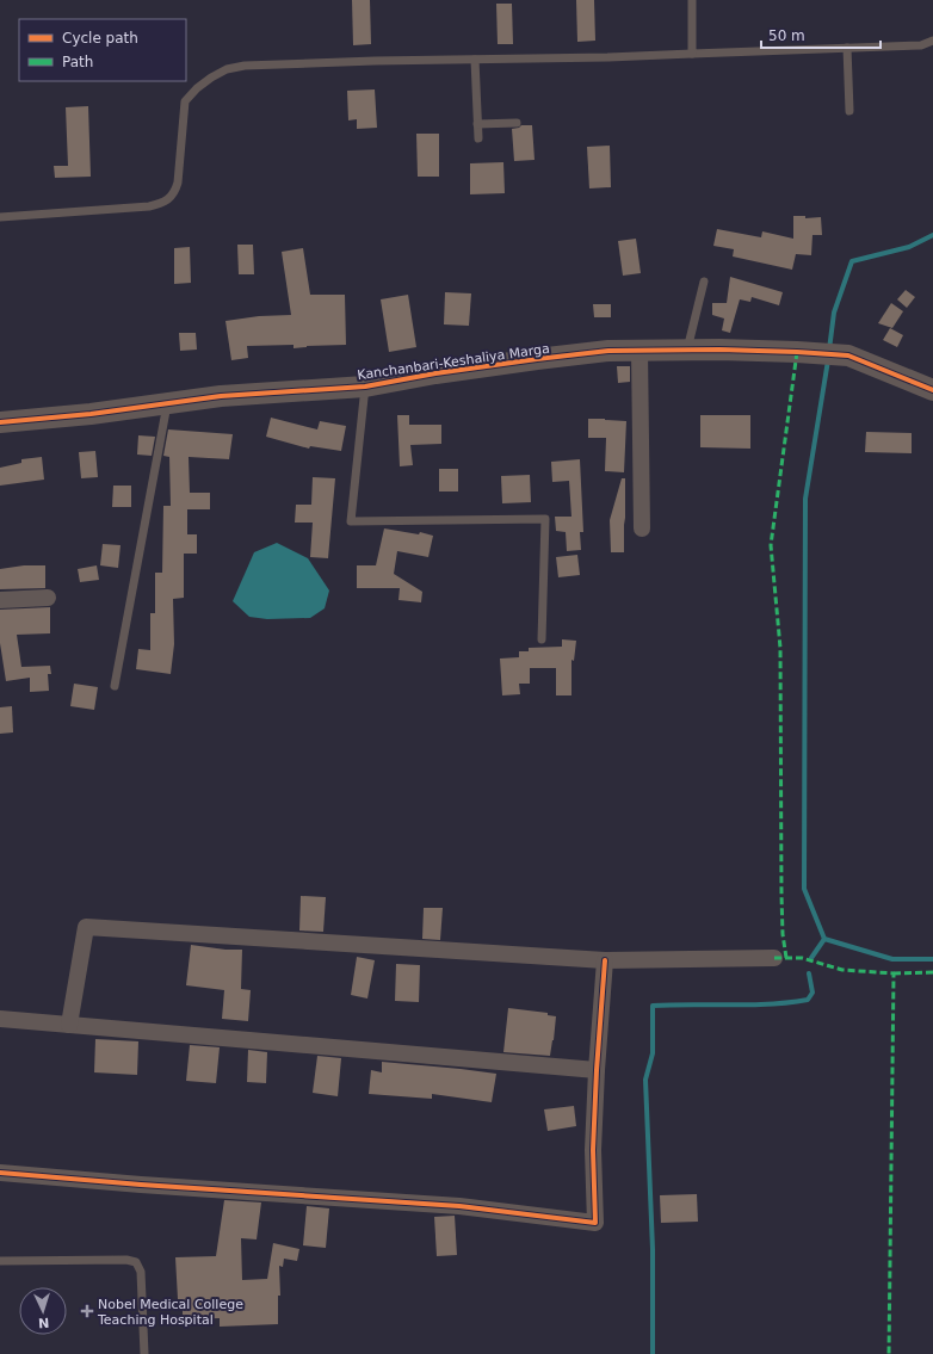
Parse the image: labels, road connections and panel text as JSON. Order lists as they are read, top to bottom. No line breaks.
{"streets":{"street":["Kanchanbari-Keshaliya Marga"]},"places":{"health":["Nobel Medical College Teaching Hospital"]},"legend":["Cycle path","Path"],"scale_bar":"50 m","north":"bottom"}
